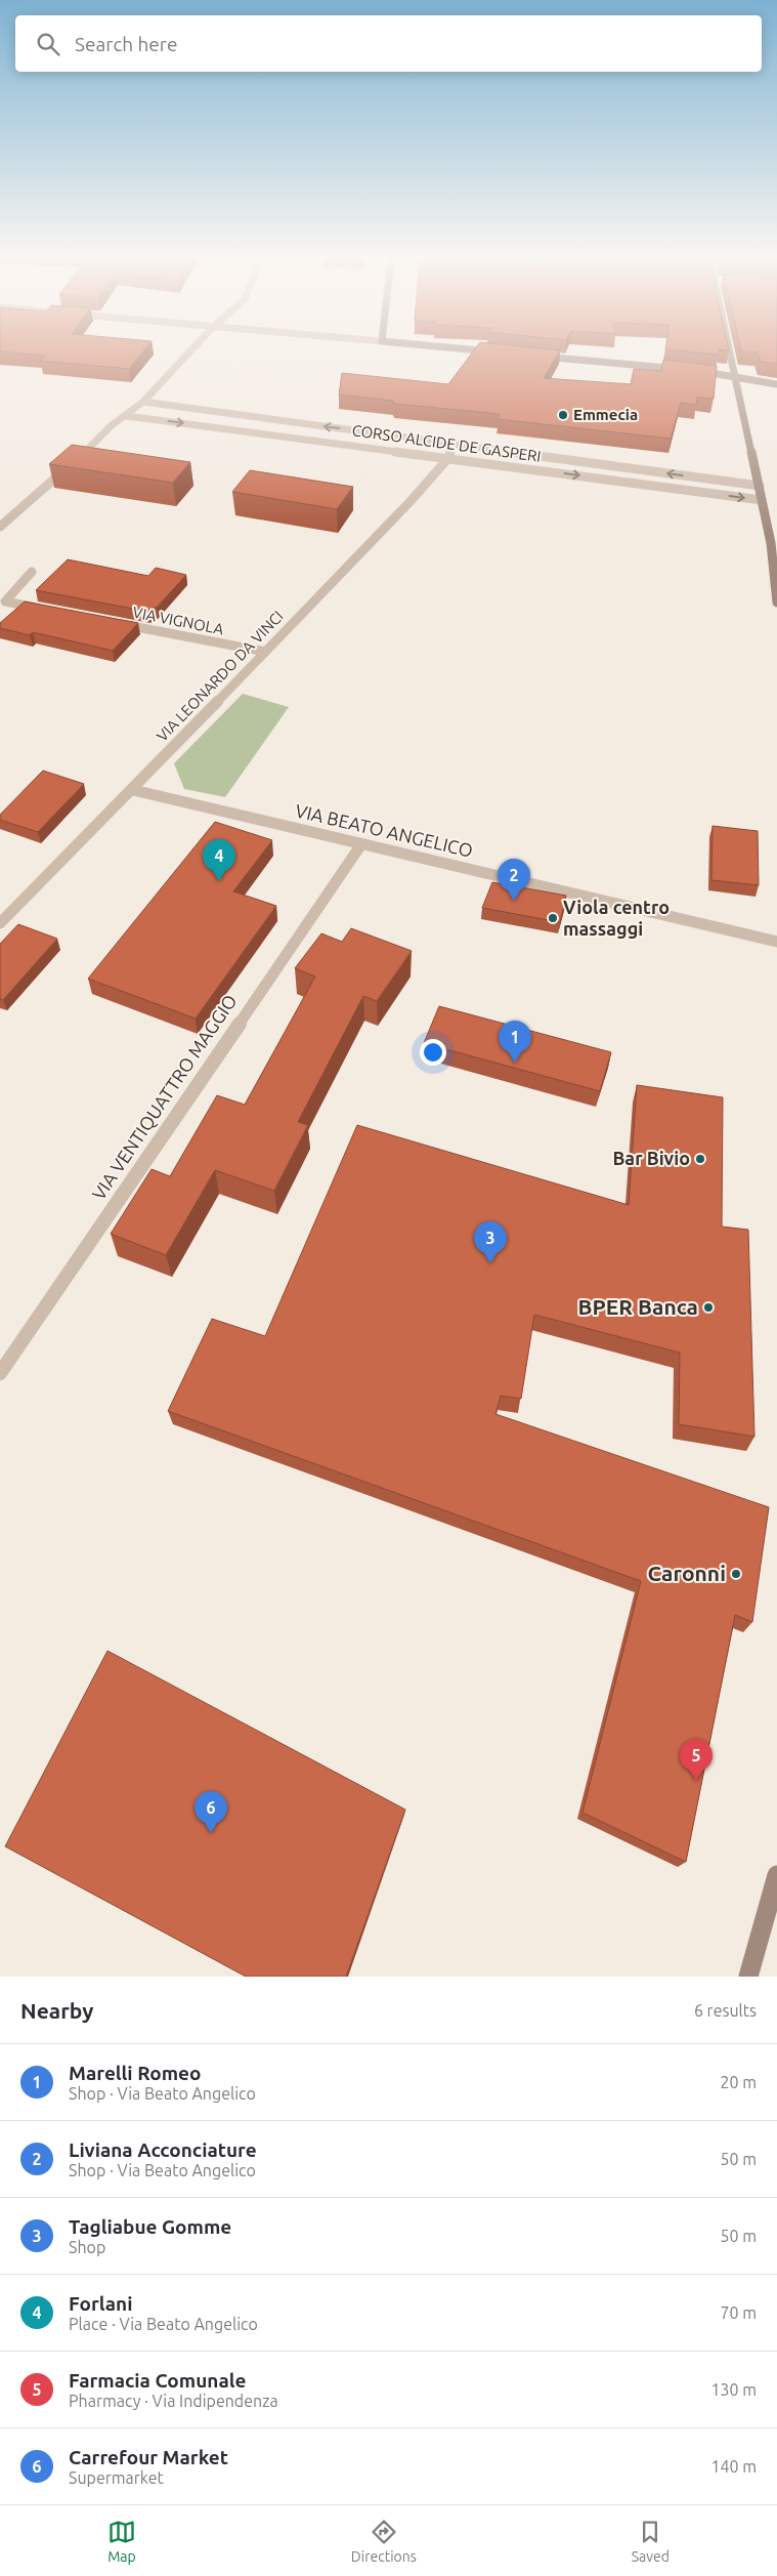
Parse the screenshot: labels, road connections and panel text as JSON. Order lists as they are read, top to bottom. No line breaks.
{"streets":{"street":["CORSO ALCIDE DE GASPERI","VIA VIGNOLA","VIA LEONARDO DA VINCI","VIA BEATO ANGELICO","VIA VENTIQUATTRO MAGGIO"]},"crossings":[["CORSO ALCIDE DE GASPERI","VIA LEONARDO DA VINCI"],["VIA VIGNOLA","VIA LEONARDO DA VINCI"],["VIA LEONARDO DA VINCI","VIA BEATO ANGELICO"],["VIA BEATO ANGELICO","VIA VENTIQUATTRO MAGGIO"]],"places":["Emmecia","Viola centro massaggi","Bar Bivio","BPER Banca","Caronni"],"page":{"search":"Search here","pins":["4","2","1","3","5","6"],"heading":["Nearby","6 results"],"list":[{"mark":"1","name":"Marelli Romeo","note":"Shop · Via Beato Angelico","value":"20 m"},{"mark":"2","name":"Liviana Acconciature","note":"Shop · Via Beato Angelico","value":"50 m"},{"mark":"3","name":"Tagliabue Gomme","note":"Shop","value":"50 m"},{"mark":"4","name":"Forlani","note":"Place · Via Beato Angelico","value":"70 m"},{"mark":"5","name":"Farmacia Comunale","note":"Pharmacy · Via Indipendenza","value":"130 m"},{"mark":"6","name":"Carrefour Market","note":"Supermarket","value":"140 m"}],"nav":["Map","Directions","Saved"]}}
